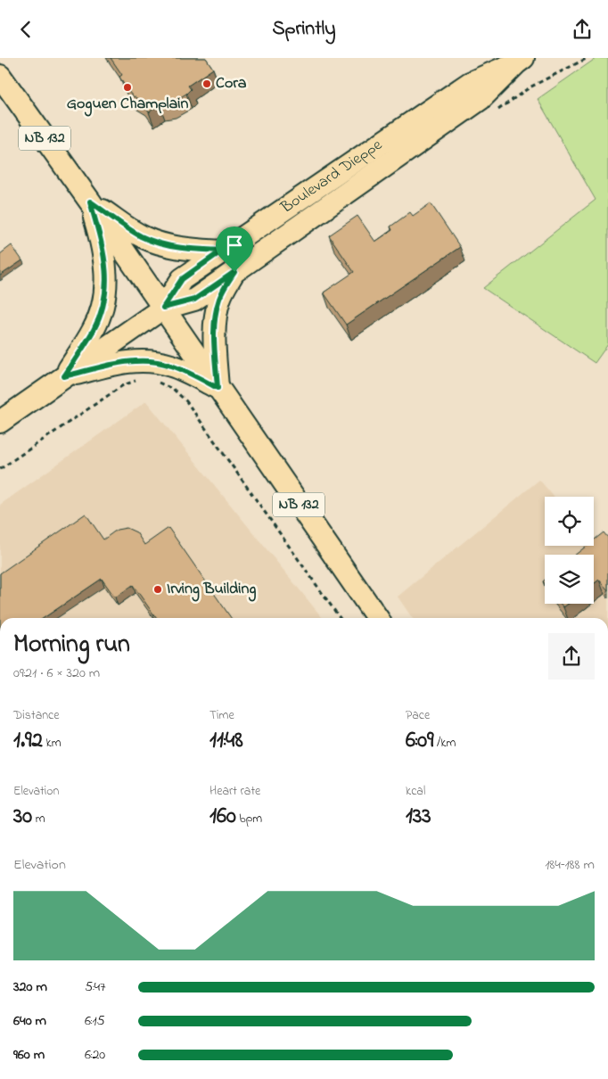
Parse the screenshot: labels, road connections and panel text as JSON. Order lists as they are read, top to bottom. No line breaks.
{"streets":{"main road":["NB 132","Boulevard Dieppe"]},"crossings":[["NB 132","Boulevard Dieppe"]],"places":["Cora","Goguen Champlain","Irving Building"],"page":{"header":"Sprintly","heading":["Morning run","09:21 · 6 × 320 m"],"stats":[["Distance","1.92 km"],["Time","11:48"],["Pace","6:09 /km"],["Elevation","30 m"],["Heart rate","160 bpm"],["kcal","133"]],"chart":["Elevation","184–188 m"],"list":[{"name":"320 m","note":"5:47"},{"name":"640 m","note":"6:15"},{"name":"960 m","note":"6:20"}]}}
